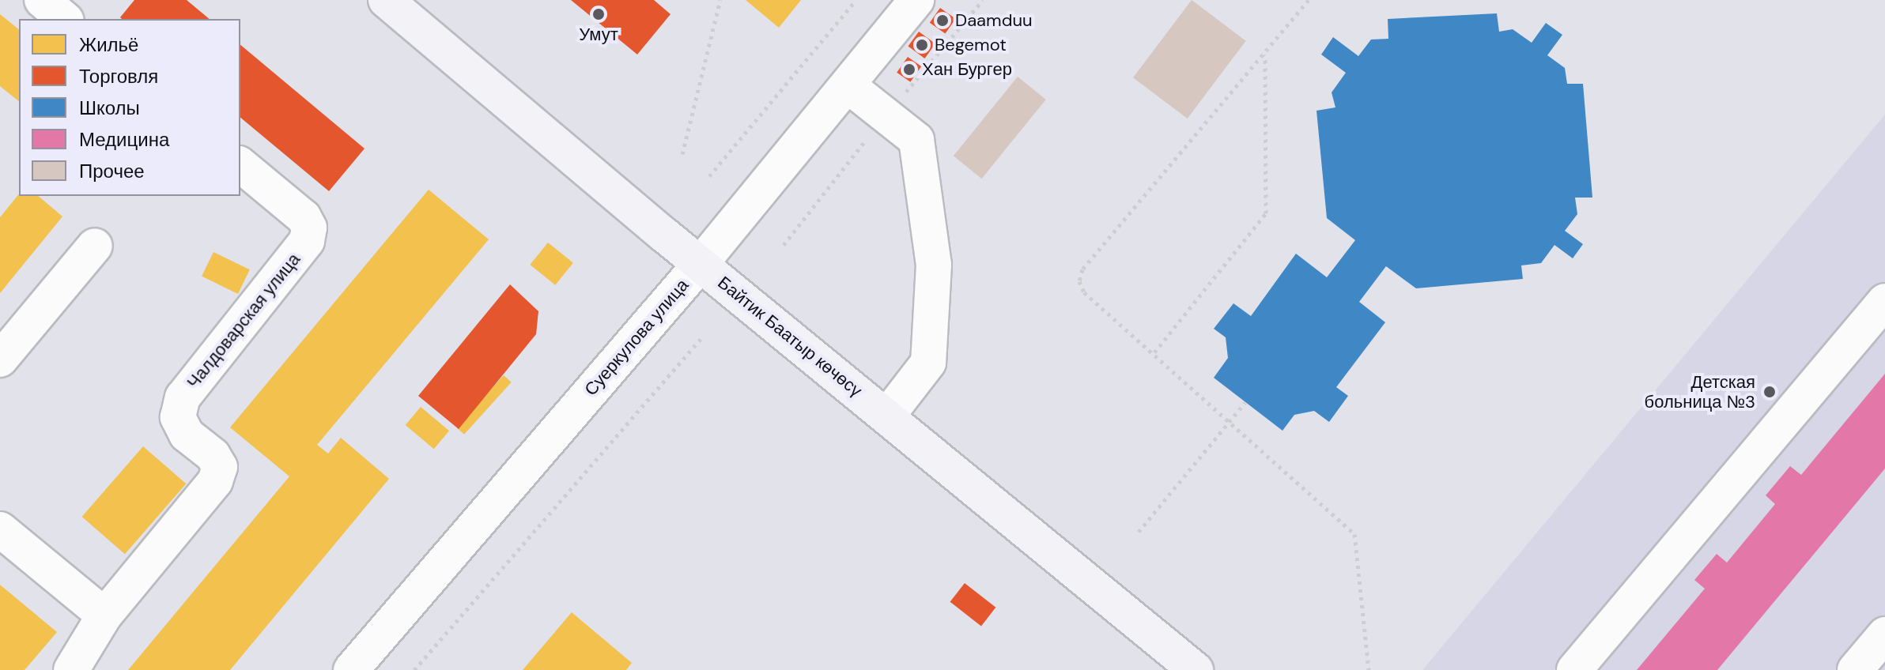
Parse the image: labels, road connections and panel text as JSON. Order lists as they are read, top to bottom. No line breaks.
{"streets":{"main road":["Байтик Баатыр көчөсү"],"street":["Чалдоварская улица","Суеркулова улица"]},"crossings":[["Байтик Баатыр көчөсү","Суеркулова улица"]],"places":["Умут","Daamduu","Begemot","Хан Бургер","Детская больница №3"],"legend":["Жильё","Торговля","Школы","Медицина","Прочее"]}
